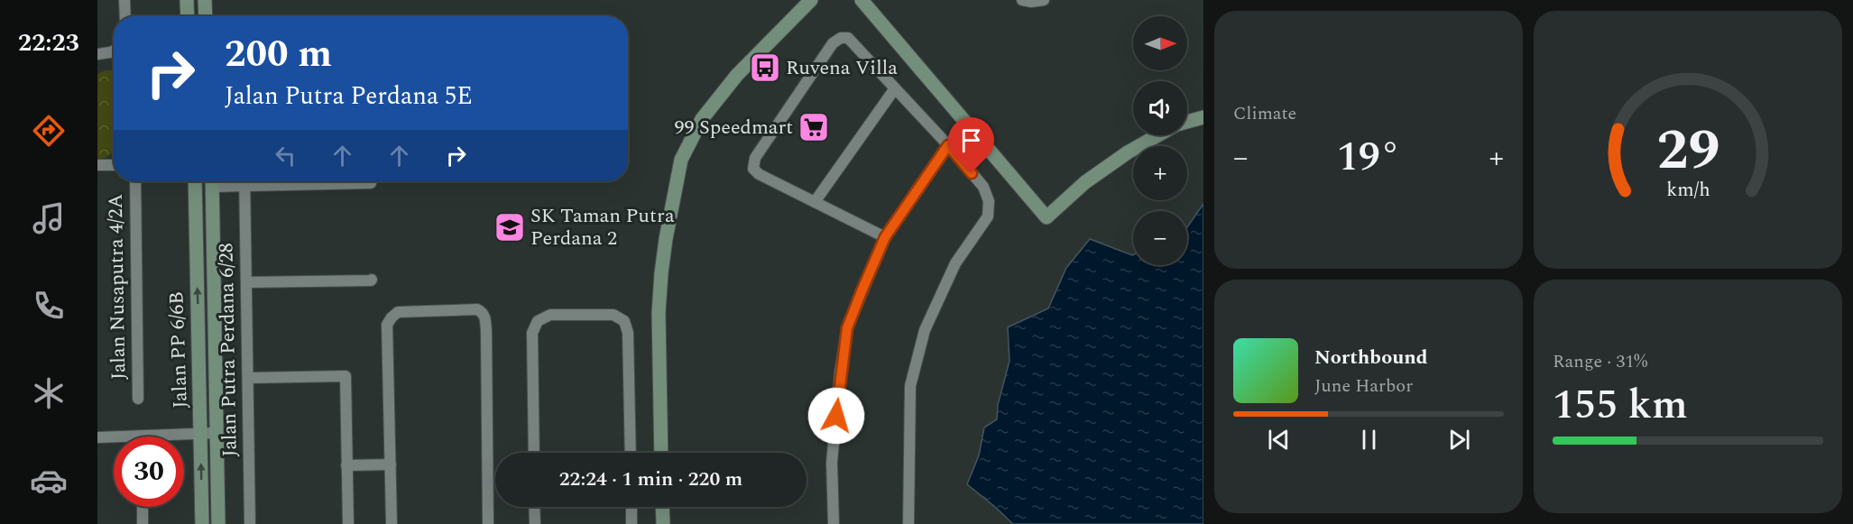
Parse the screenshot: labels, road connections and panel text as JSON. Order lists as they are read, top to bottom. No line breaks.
{"streets":{"street":["Jalan Nusaputra 4/2A","Jalan PP 6/6B","Jalan Putra Perdana 6/28"]},"places":{"bus stop":["Ruvena Villa"],"supermarket":["99 Speedmart"],"school or university":["SK Taman Putra Perdana 2"]},"north":"right","page":{"tabs":"22:23","tile":["Climate",["Range · 31%","155 km"]],"map_buttons":["+","−"],"turn":["200 m","Jalan Putra Perdana 5E"],"heat":["−","19°","+"],"song":["Northbound","June Harbor"],"limit":"30","trip":"22:24 · 1 min · 220 m","gauge":["29","km/h"]}}
